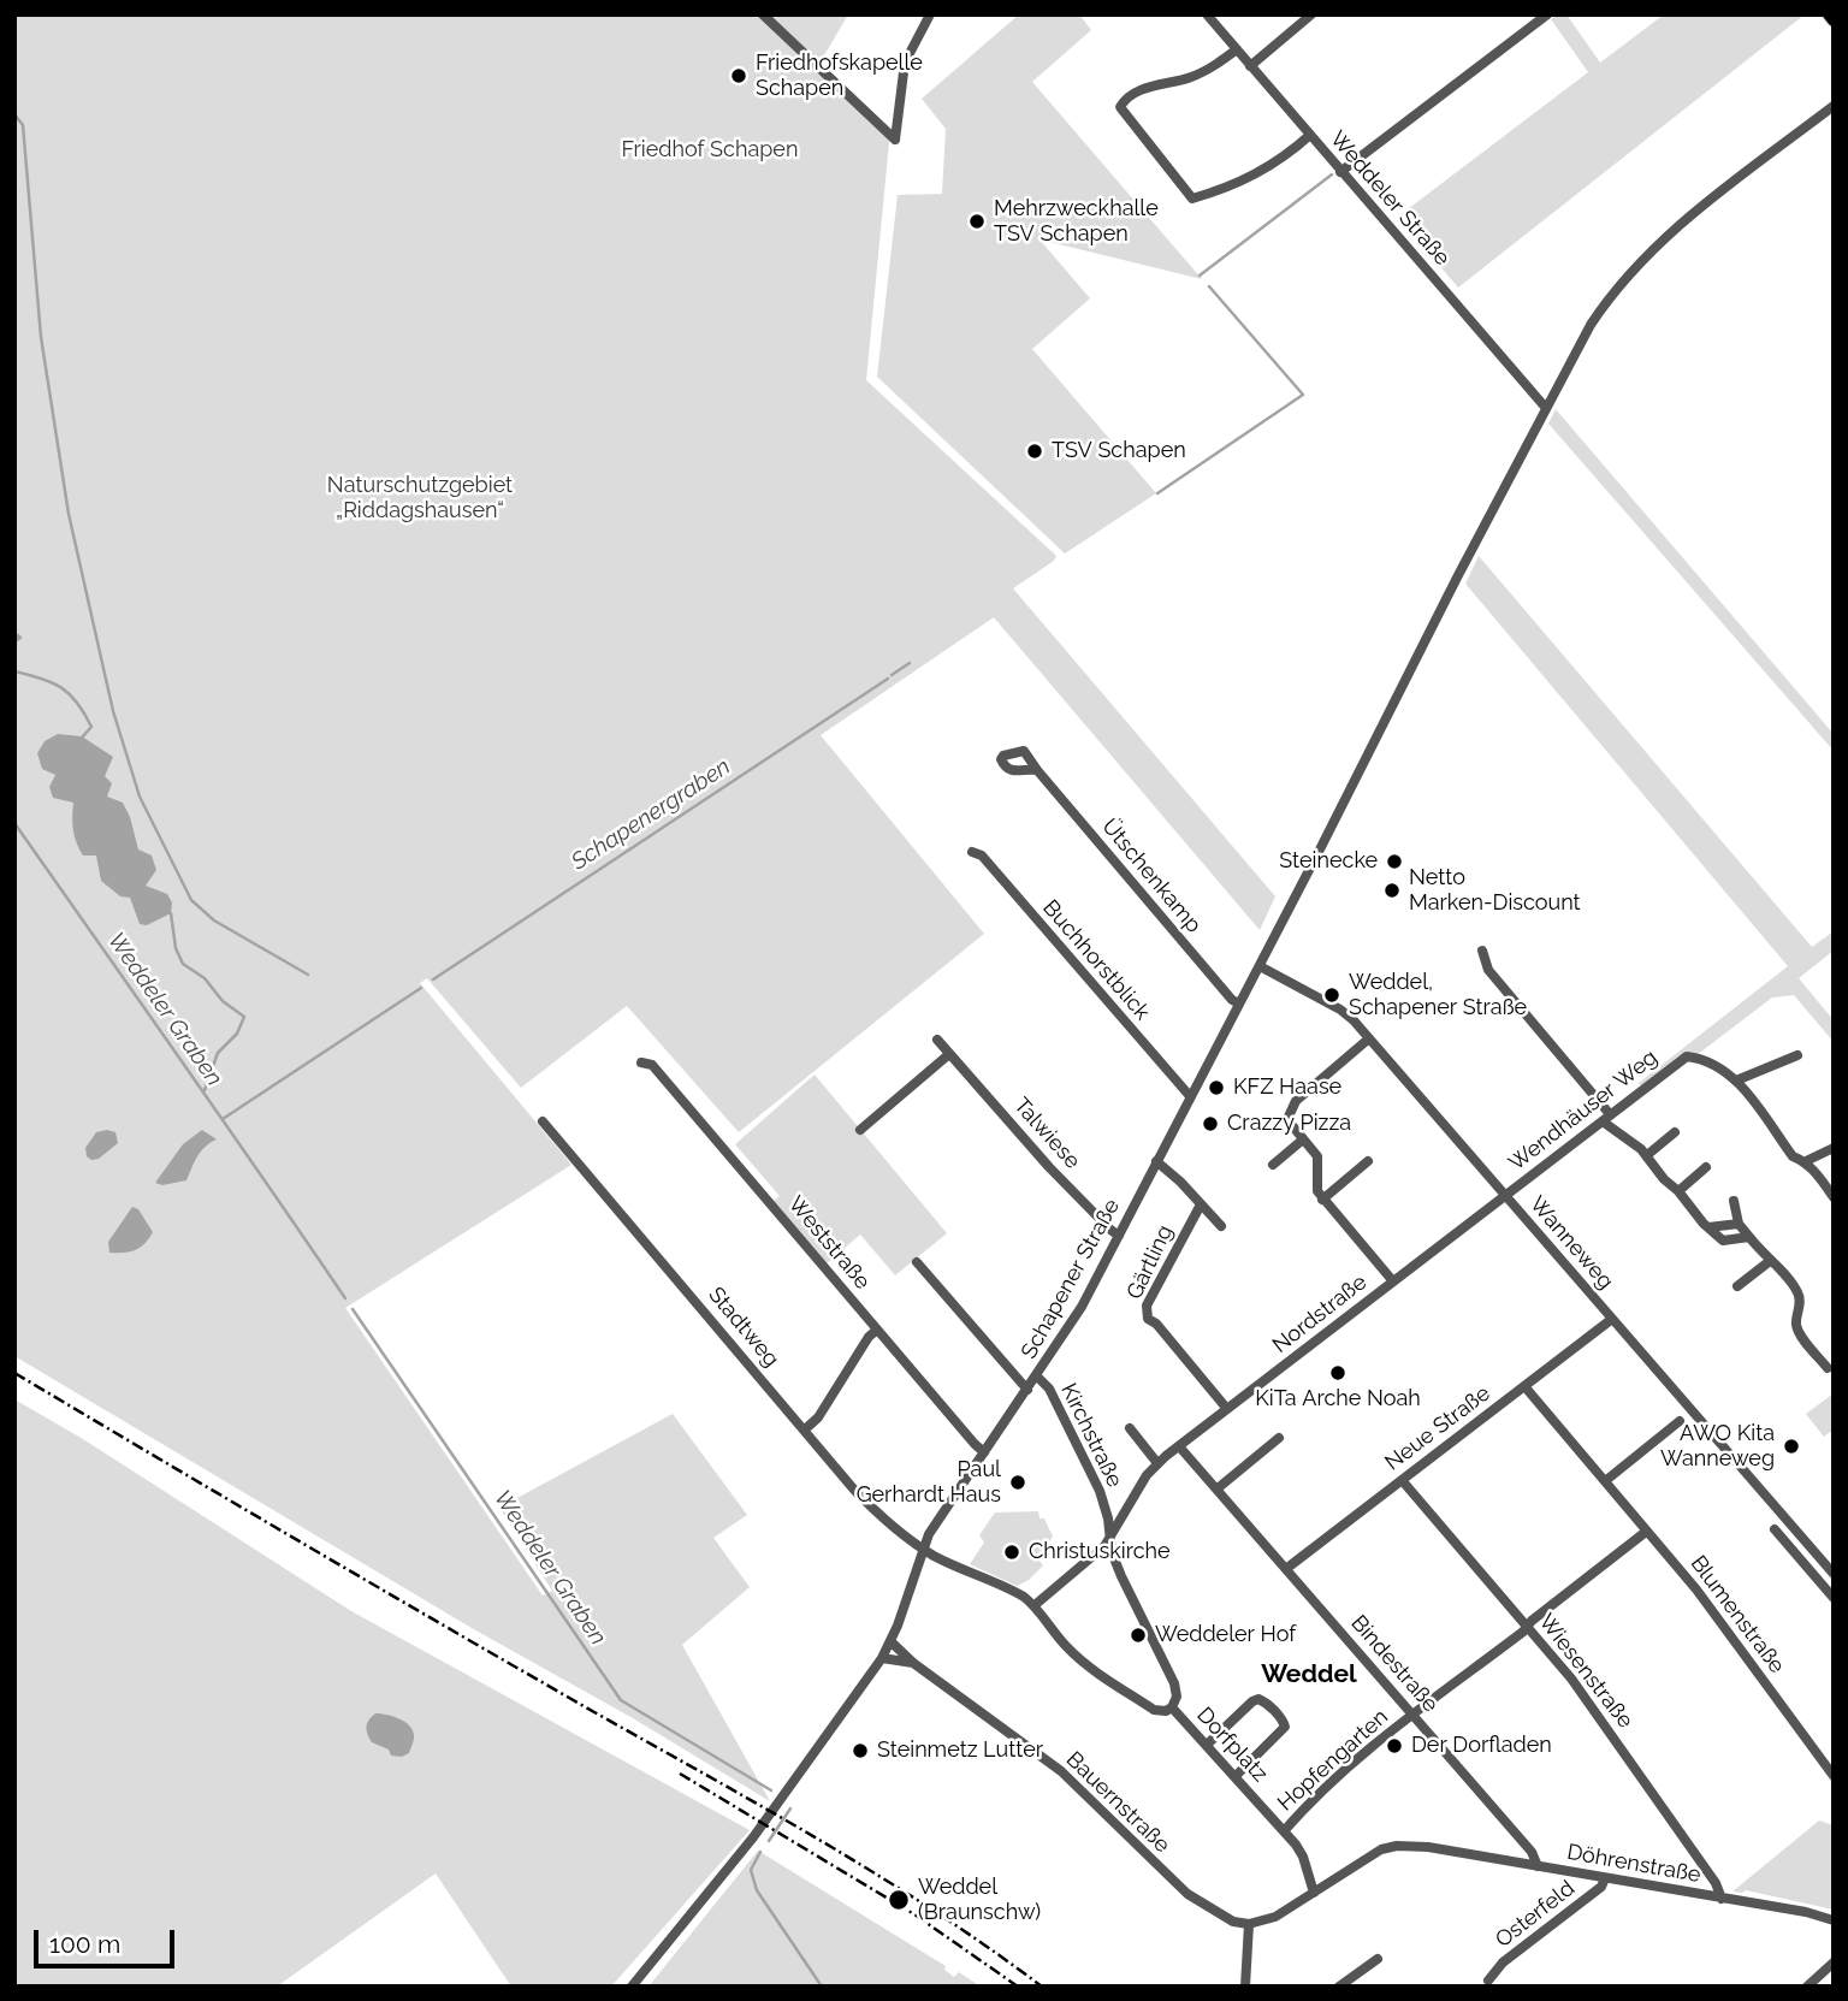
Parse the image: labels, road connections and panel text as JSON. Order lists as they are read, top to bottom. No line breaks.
{"streets":{"street":["Weddeler Straße","Ütschenkamp","Buchhorstblick","Wendhäuser Weg","Talwiese","Weststraße","Wanneweg","Gärtling","Schapener Straße","Nordstraße","Stadtweg","Neue Straße","Kirchstraße","Blumenstraße","Bindestraße","Wiesenstraße","Dorfplatz","Hopfengarten","Bauernstraße","Döhrenstraße","Osterfeld"]},"crossings":[["Weddeler Straße","Schapener Straße"],["Ütschenkamp","Schapener Straße"],["Buchhorstblick","Schapener Straße"],["Wendhäuser Weg","Wanneweg"],["Wendhäuser Weg","Nordstraße"],["Talwiese","Schapener Straße"],["Weststraße","Schapener Straße"],["Wanneweg","Schapener Straße"],["Wanneweg","Nordstraße"],["Wanneweg","Neue Straße"],["Gärtling","Nordstraße"],["Schapener Straße","Stadtweg"],["Schapener Straße","Kirchstraße"],["Schapener Straße","Bauernstraße"],["Nordstraße","Kirchstraße"],["Nordstraße","Bindestraße"],["Nordstraße","Dorfplatz"],["Neue Straße","Blumenstraße"],["Neue Straße","Bindestraße"],["Neue Straße","Wiesenstraße"],["Kirchstraße","Dorfplatz"],["Blumenstraße","Hopfengarten"],["Bindestraße","Hopfengarten"],["Bindestraße","Döhrenstraße"],["Wiesenstraße","Hopfengarten"],["Wiesenstraße","Döhrenstraße"],["Dorfplatz","Hopfengarten"],["Dorfplatz","Döhrenstraße"],["Döhrenstraße","Osterfeld"]],"districts":["Weddel"],"water":["Schapenergraben","Weddeler Graben"],"parks":["Friedhof Schapen","Naturschutzgebiet „Riddagshausen“"],"places":["Friedhofskapelle Schapen","Mehrzweckhalle TSV Schapen","TSV Schapen","Steinecke","Netto Marken-Discount","Weddel, Schapener Straße","KFZ Haase","Crazzy Pizza","KiTa Arche Noah","AWO Kita Wanneweg","Paul Gerhardt Haus","Christuskirche","Weddeler Hof","Der Dorfladen","Steinmetz Lutter","Weddel (Braunschw)"],"scale_bar":"100 m"}
